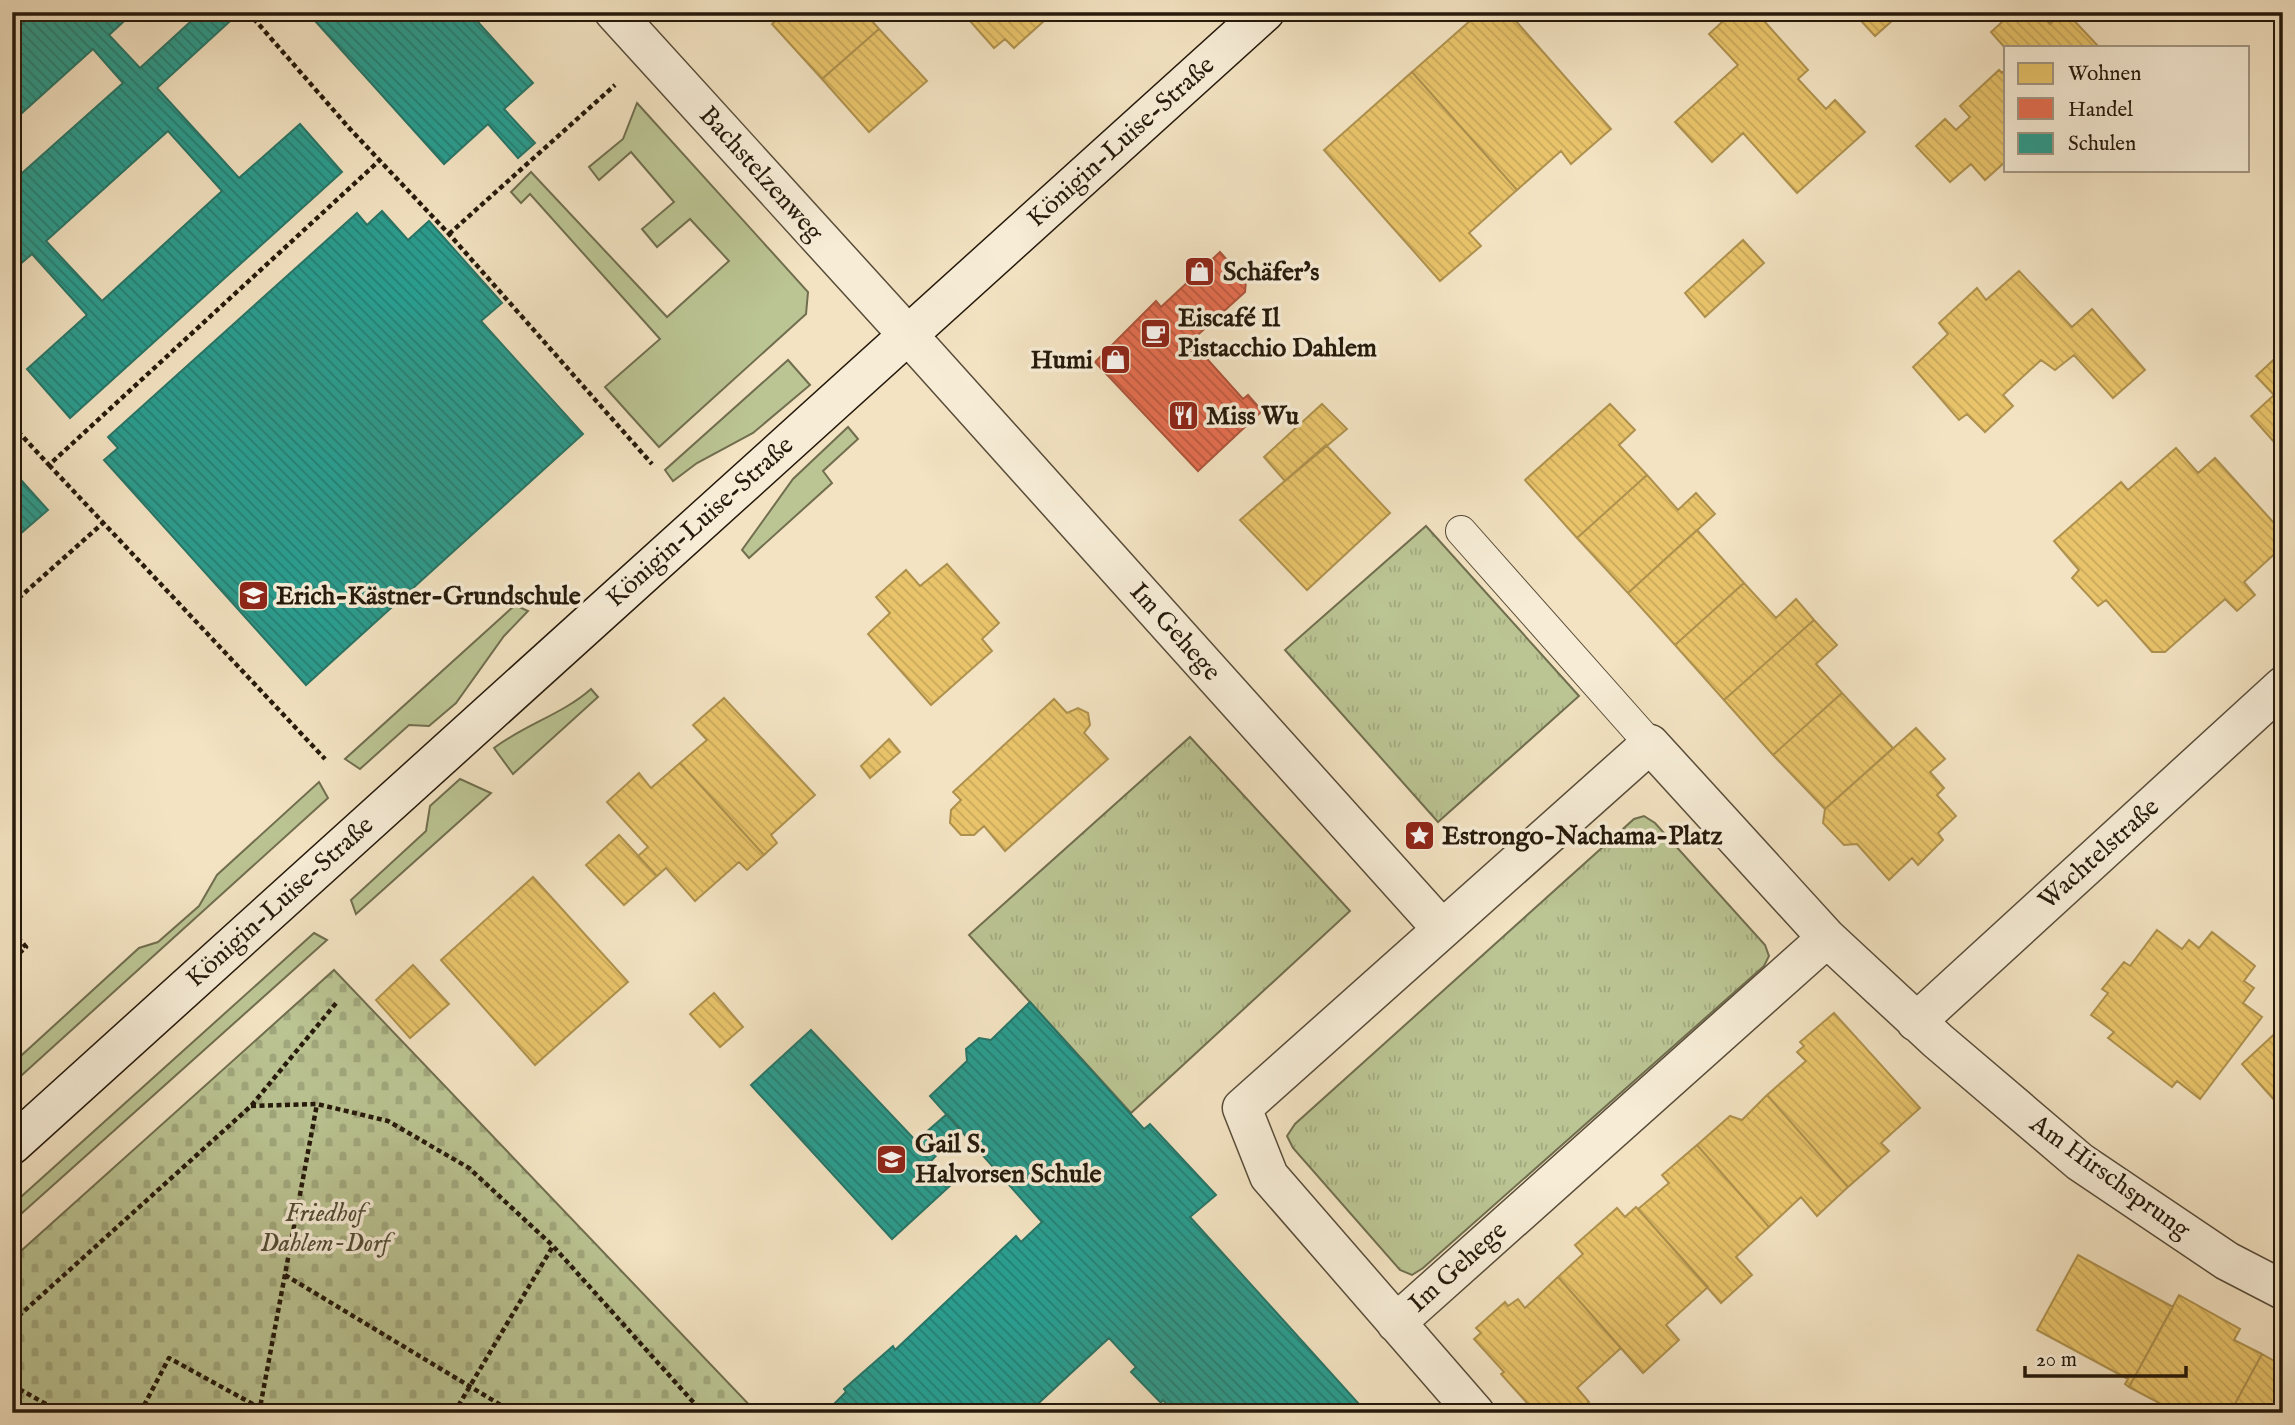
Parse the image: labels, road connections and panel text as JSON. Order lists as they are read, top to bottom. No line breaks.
{"streets":{"street":["Königin-Luise-Straße","Bachstelzenweg","Im Gehege","Wachtelstraße","Am Hirschsprung"]},"crossings":[["Königin-Luise-Straße","Bachstelzenweg"],["Königin-Luise-Straße","Im Gehege"],["Bachstelzenweg","Im Gehege"],["Wachtelstraße","Am Hirschsprung"]],"parks":["Friedhof Dahlem-Dorf"],"places":{"shop":["Schäfer's","Humi"],"cafe":["Eiscafé Il Pistacchio Dahlem"],"restaurant":["Miss Wu"],"school or university":["Erich-Kästner-Grundschule","Gail S. Halvorsen Schule"],"place":["Estrongo-Nachama-Platz"]},"legend":["Wohnen","Handel","Schulen"],"scale_bar":"20 m"}
